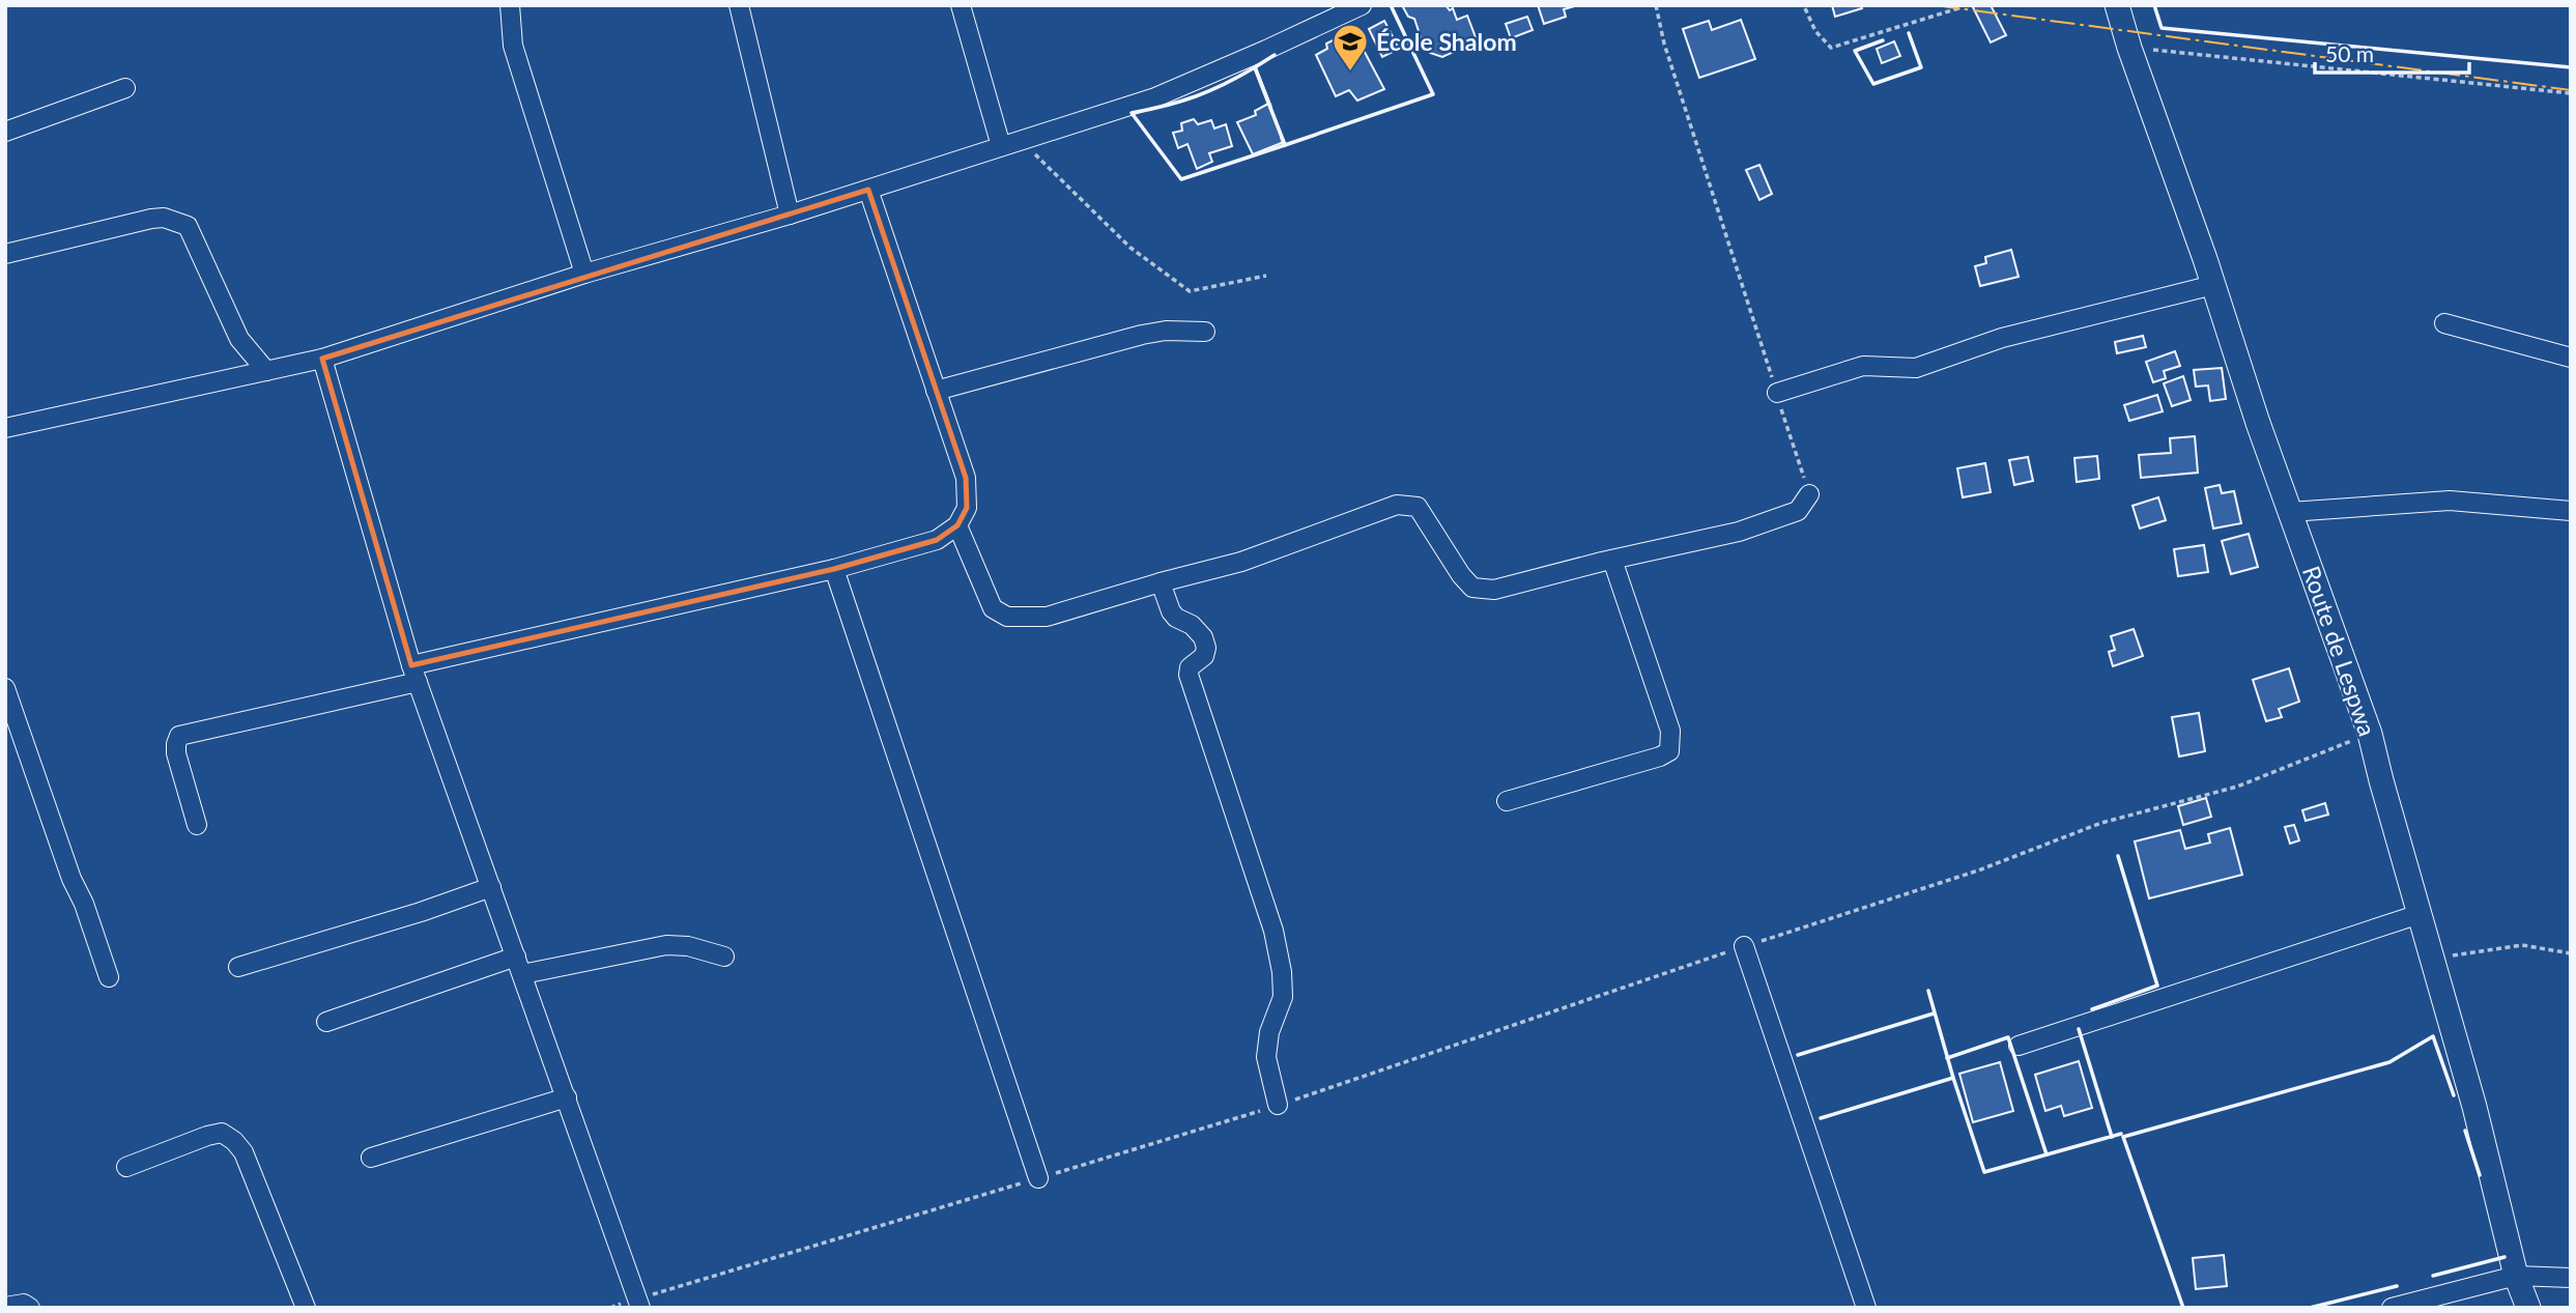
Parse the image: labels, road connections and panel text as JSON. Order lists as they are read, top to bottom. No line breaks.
{"streets":{"street":["Route de Lespwa"]},"places":{"school or university":["École Shalom"]},"scale_bar":"50 m"}
